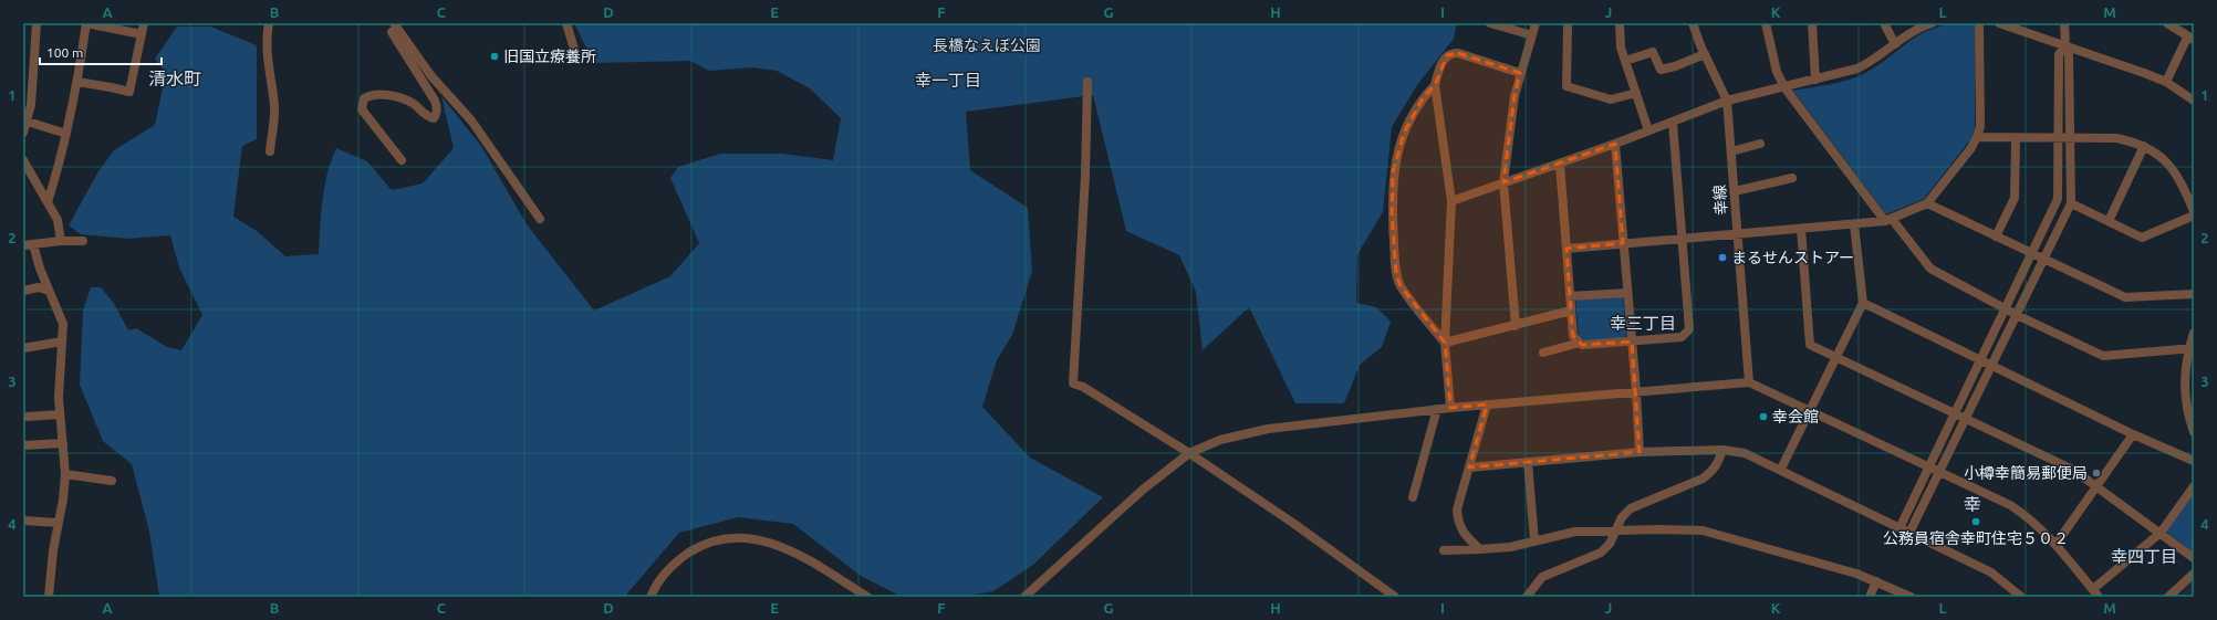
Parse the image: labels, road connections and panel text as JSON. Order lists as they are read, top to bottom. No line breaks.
{"streets":{"street":["幸線"]},"districts":["清水町","幸一丁目","幸三丁目","幸","幸四丁目"],"parks":["長橋なえぼ公園"],"places":["旧国立療養所","まるせんストアー","幸会館","小樽幸簡易郵便局","公務員宿舎幸町住宅５０２"],"scale_bar":"100 m","grid":{"columns":["A","B","C","D","E","F","G","H","I","J","K","L","M"],"rows":["1","2","3","4"]}}
